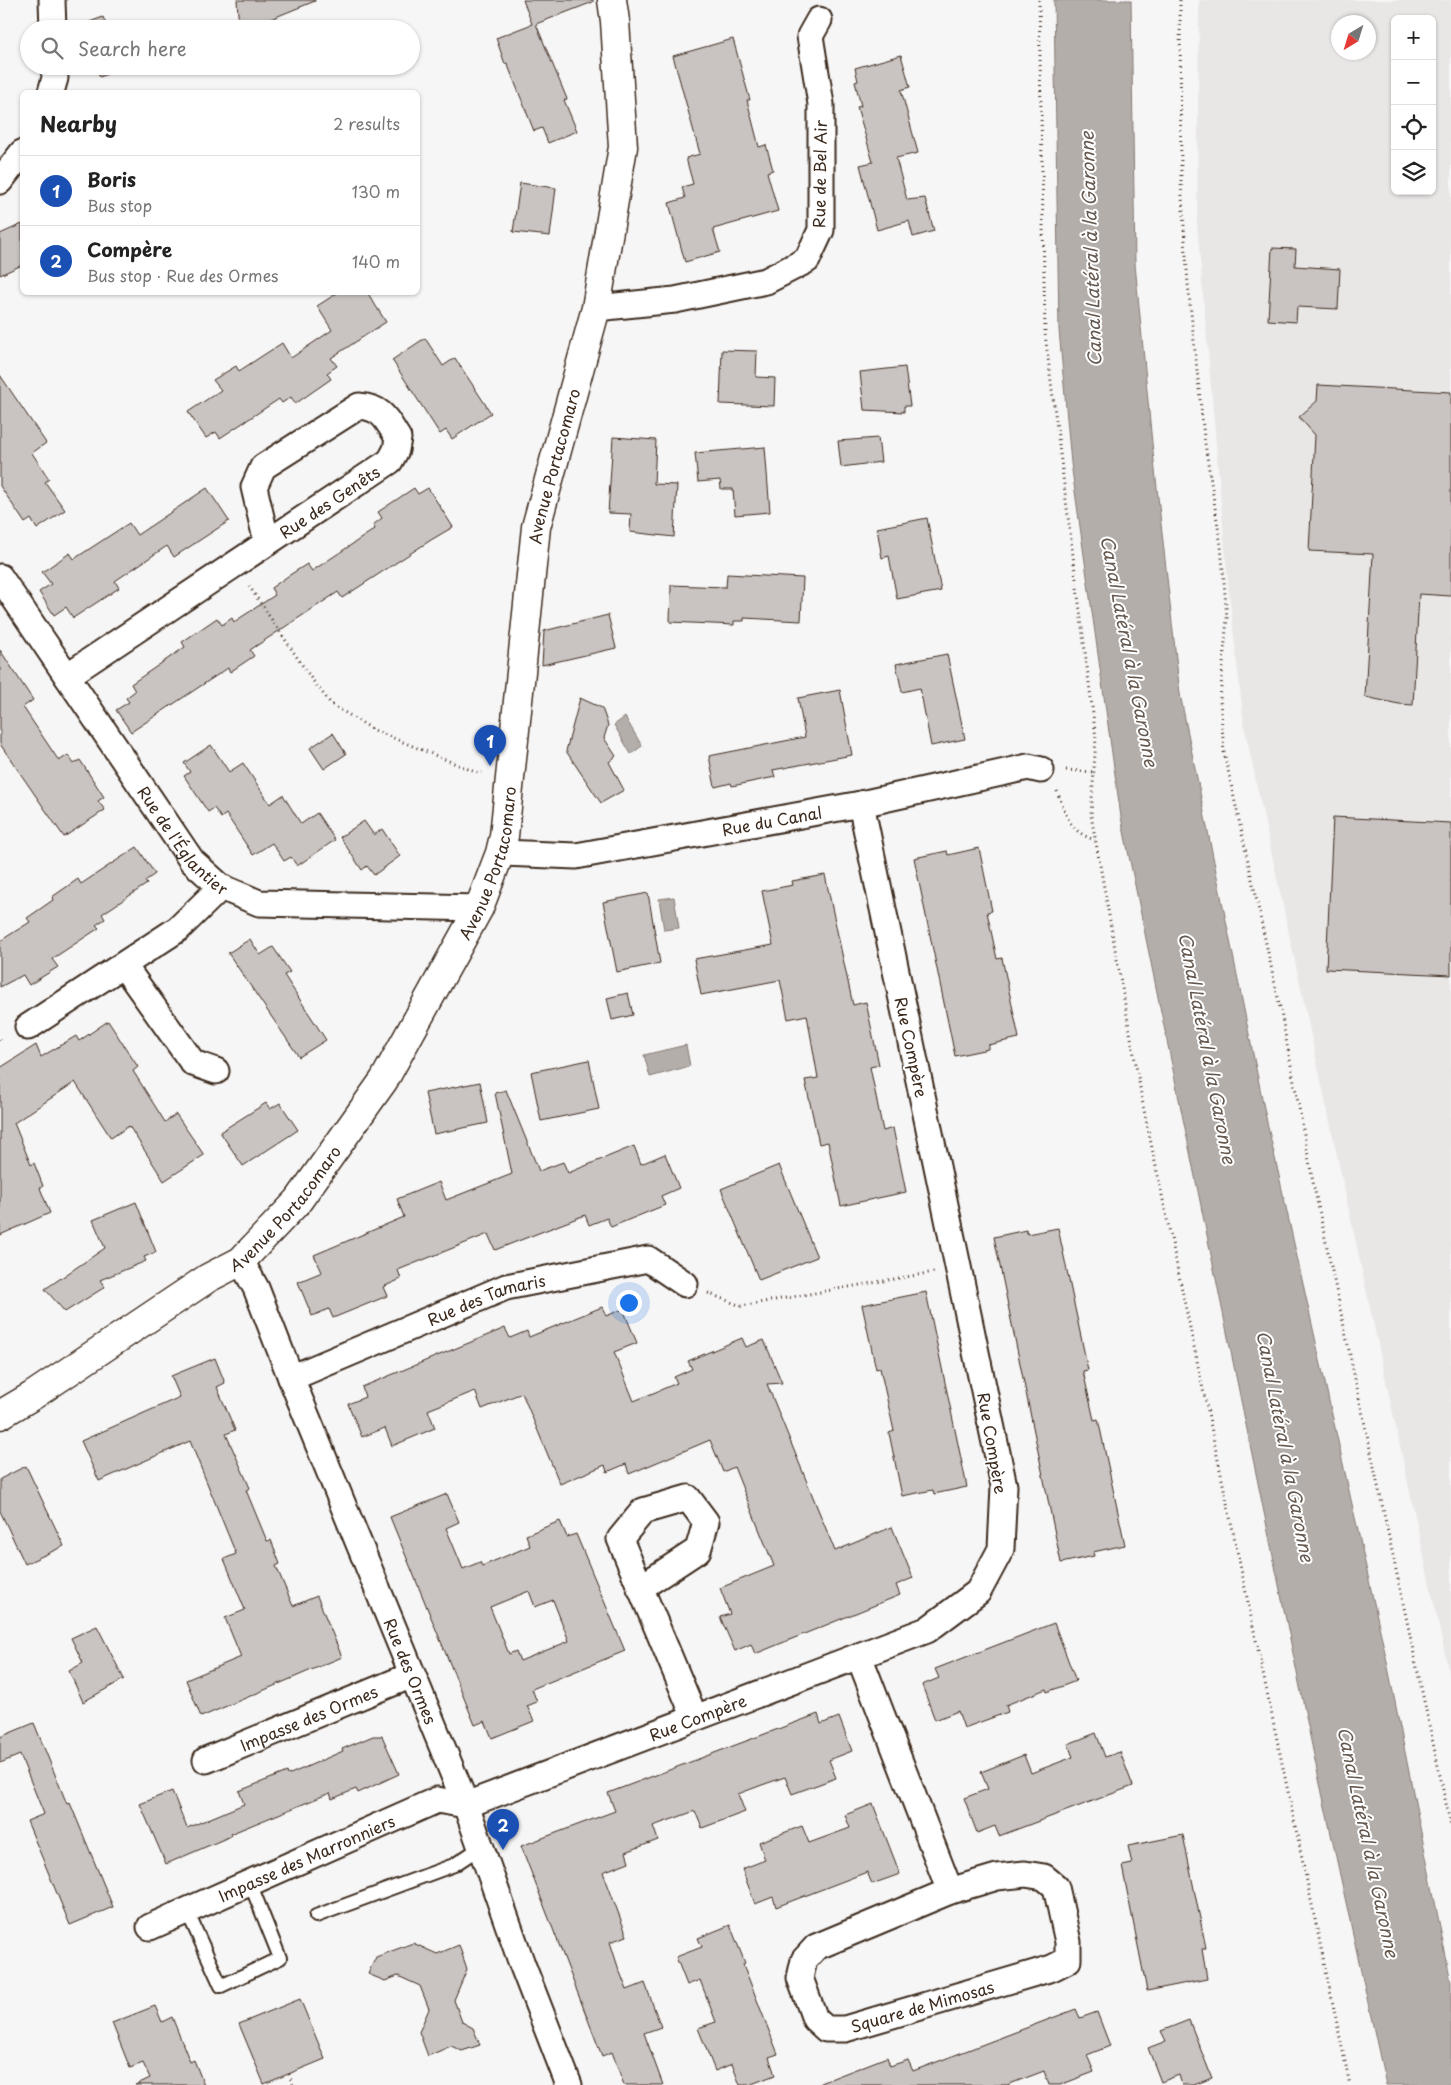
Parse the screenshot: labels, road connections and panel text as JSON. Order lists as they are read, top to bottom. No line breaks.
{"streets":{"street":["Rue de Bel Air","Avenue Portacomaro","Rue des Genêts","Rue du Canal","Rue de l'Églantier","Rue Compère","Rue des Tamaris","Rue des Ormes","Impasse des Ormes","Impasse des Marronniers","Square de Mimosas"]},"crossings":[["Rue de Bel Air","Avenue Portacomaro"],["Avenue Portacomaro","Rue du Canal"],["Avenue Portacomaro","Rue de l'Églantier"],["Avenue Portacomaro","Rue des Ormes"],["Rue des Genêts","Rue de l'Églantier"],["Rue du Canal","Rue Compère"],["Rue Compère","Rue des Ormes"],["Rue Compère","Impasse des Marronniers"],["Rue des Tamaris","Rue des Ormes"],["Rue des Ormes","Impasse des Ormes"],["Rue des Ormes","Impasse des Marronniers"]],"water":["Canal Latéral à la Garonne"],"north":"bottom left","page":{"map_buttons":["+","−"],"search":"Search here","heading":["Nearby","2 results"],"list":[{"mark":"1","name":"Boris","note":"Bus stop","value":"130 m"},{"mark":"2","name":"Compère","note":"Bus stop · Rue des Ormes","value":"140 m"}],"pins":["1","2"]}}
